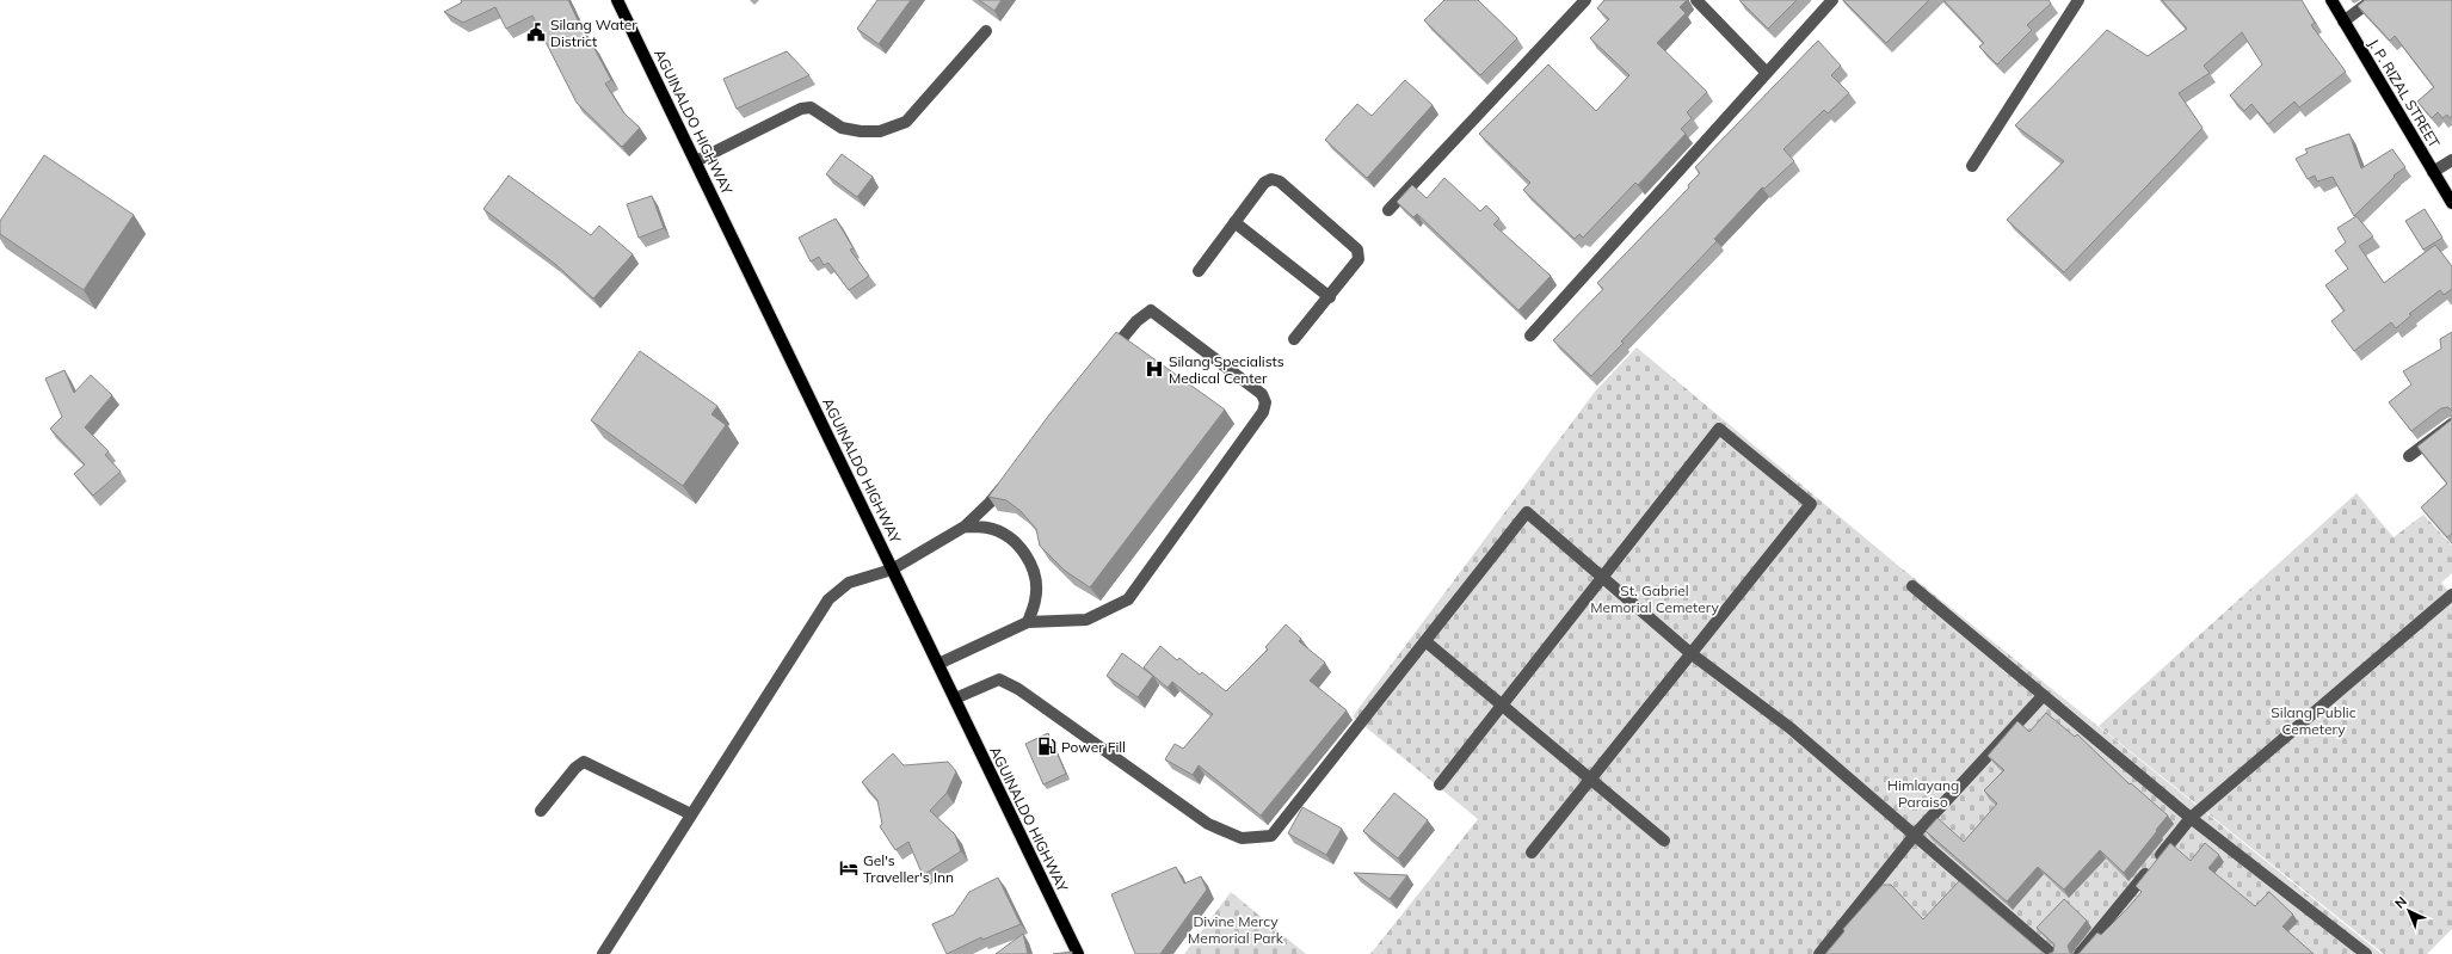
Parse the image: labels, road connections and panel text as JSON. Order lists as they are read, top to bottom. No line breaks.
{"streets":{"main road":["J. P. RIZAL STREET","AGUINALDO HIGHWAY"]},"parks":["St. Gabriel Memorial Cemetery","Silang Public Cemetery","Himlayang Paraiso","Divine Mercy Memorial Park"],"places":{"public building":["Silang Water District"],"hospital":["Silang Specialists Medical Center"],"fuel station":["Power Fill"],"hotel":["Gel's Traveller's Inn"]},"north":"top left"}
